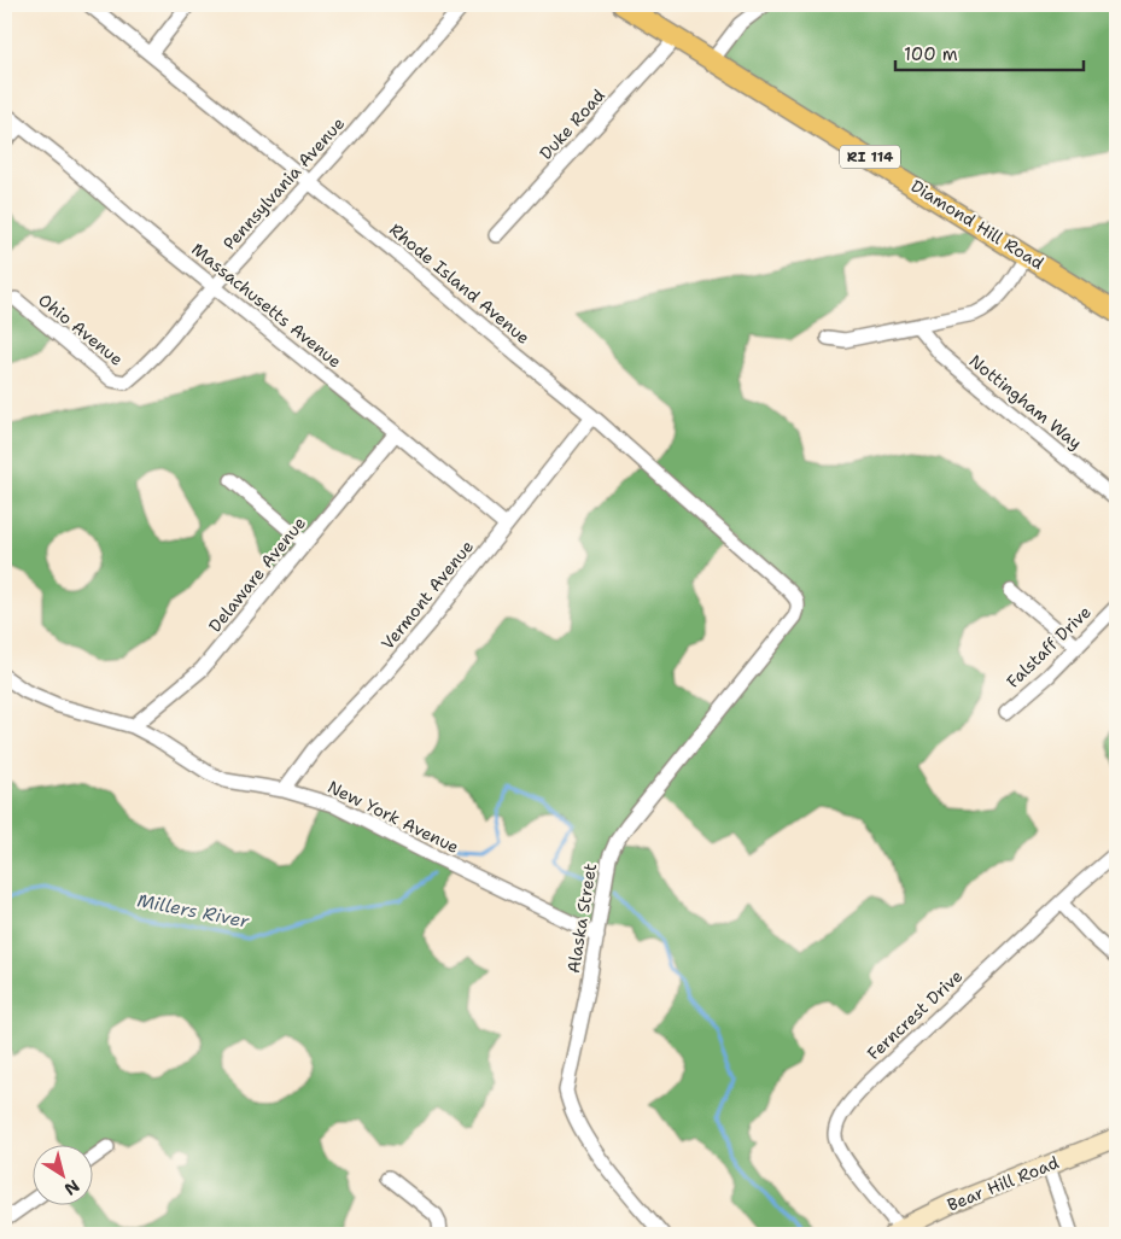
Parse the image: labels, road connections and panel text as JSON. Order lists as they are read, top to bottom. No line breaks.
{"streets":{"main road":["RI 114","Diamond Hill Road"],"street":["Duke Road","Pennsylvania Avenue","Rhode Island Avenue","Massachusetts Avenue","Ohio Avenue","Nottingham Way","Delaware Avenue","Vermont Avenue","Falstaff Drive","New York Avenue","Alaska Street","Ferncrest Drive","Bear Hill Road"]},"crossings":[["Duke Road","Diamond Hill Road"],["Pennsylvania Avenue","Rhode Island Avenue"],["Pennsylvania Avenue","Massachusetts Avenue"],["Pennsylvania Avenue","Ohio Avenue"],["Rhode Island Avenue","Vermont Avenue"],["Rhode Island Avenue","Alaska Street"],["Massachusetts Avenue","Delaware Avenue"],["Massachusetts Avenue","Vermont Avenue"],["Delaware Avenue","New York Avenue"],["Vermont Avenue","New York Avenue"],["New York Avenue","Alaska Street"],["Ferncrest Drive","Bear Hill Road"]],"water":["Millers River"],"scale_bar":"100 m","north":"bottom right"}
